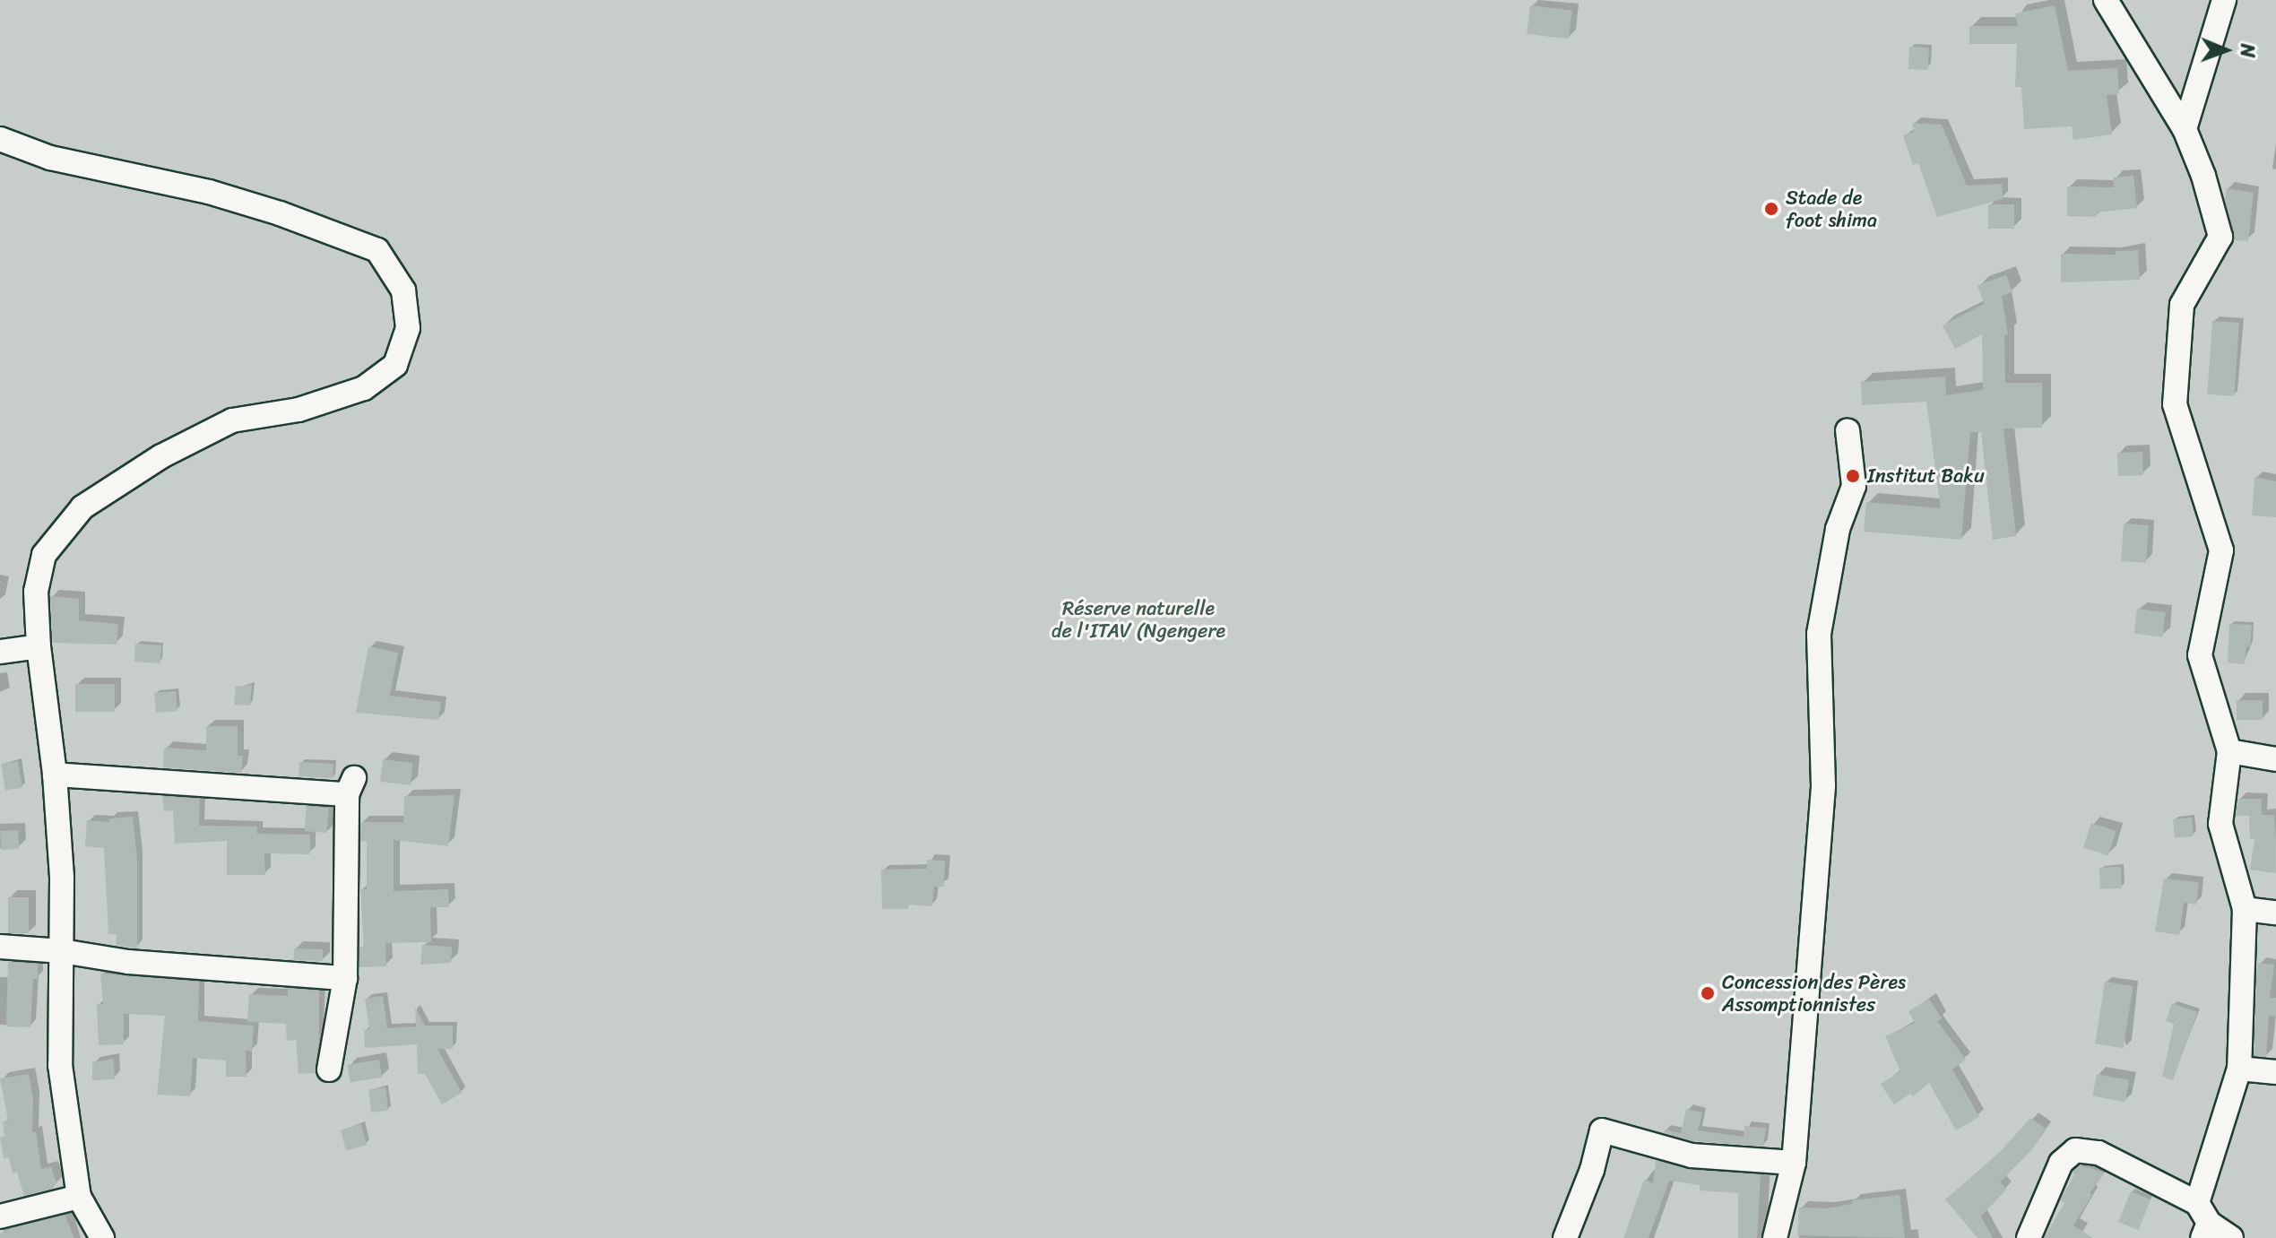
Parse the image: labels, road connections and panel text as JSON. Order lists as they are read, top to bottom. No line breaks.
{"parks":["Réserve naturelle de l'ITAV (Ngengere"],"places":["Stade de foot shima","Institut Baku","Concession des Pères Assomptionnistes"],"north":"right"}
